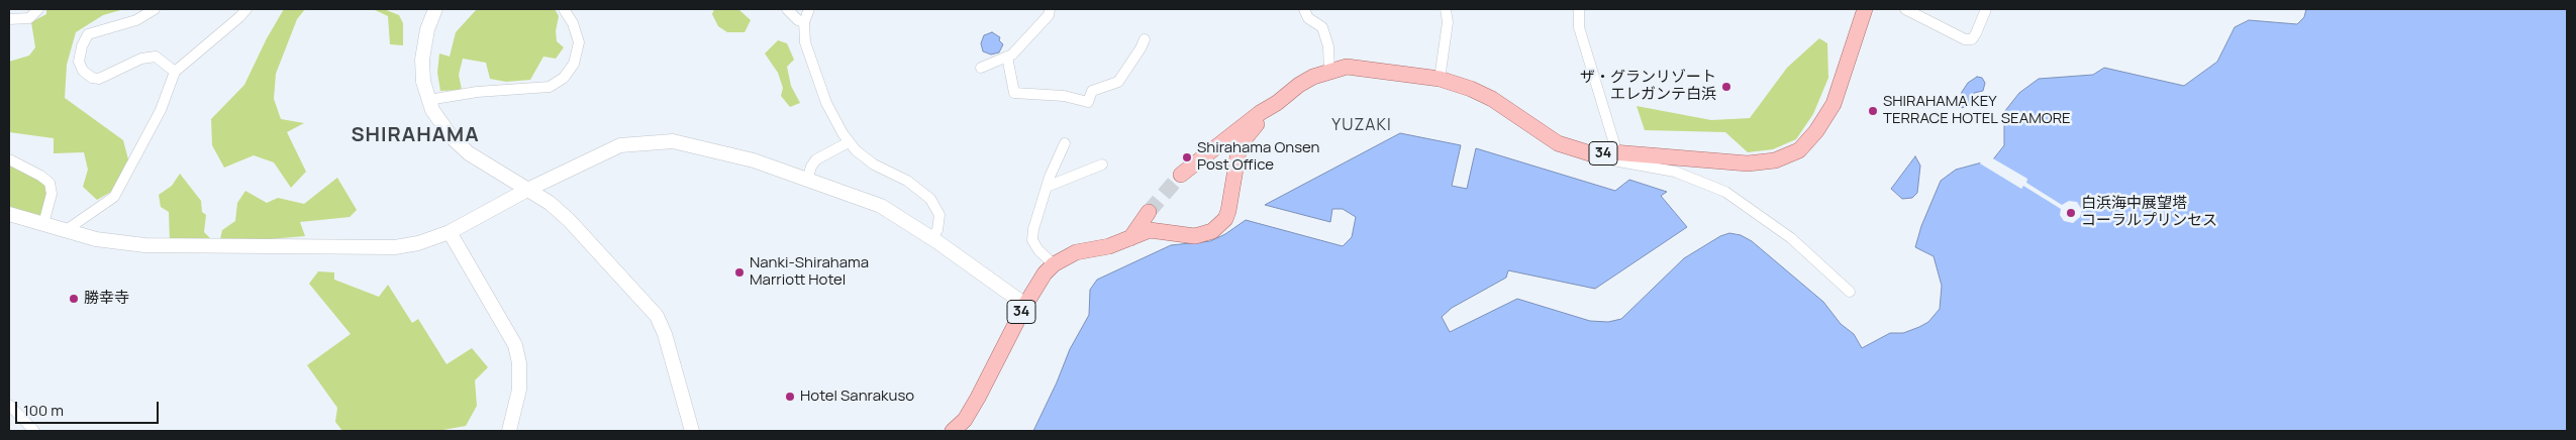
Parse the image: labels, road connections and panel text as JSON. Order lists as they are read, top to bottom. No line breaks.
{"streets":{"main road":["34"]},"districts":["YUZAKI","SHIRAHAMA"],"places":["ザ・グランリゾート エレガンテ白浜","SHIRAHAMA KEY TERRACE HOTEL SEAMORE","Shirahama Onsen Post Office","白浜海中展望塔 コーラルプリンセス","Nanki-Shirahama Marriott Hotel","勝幸寺","Hotel Sanrakuso"],"scale_bar":"100 m"}
